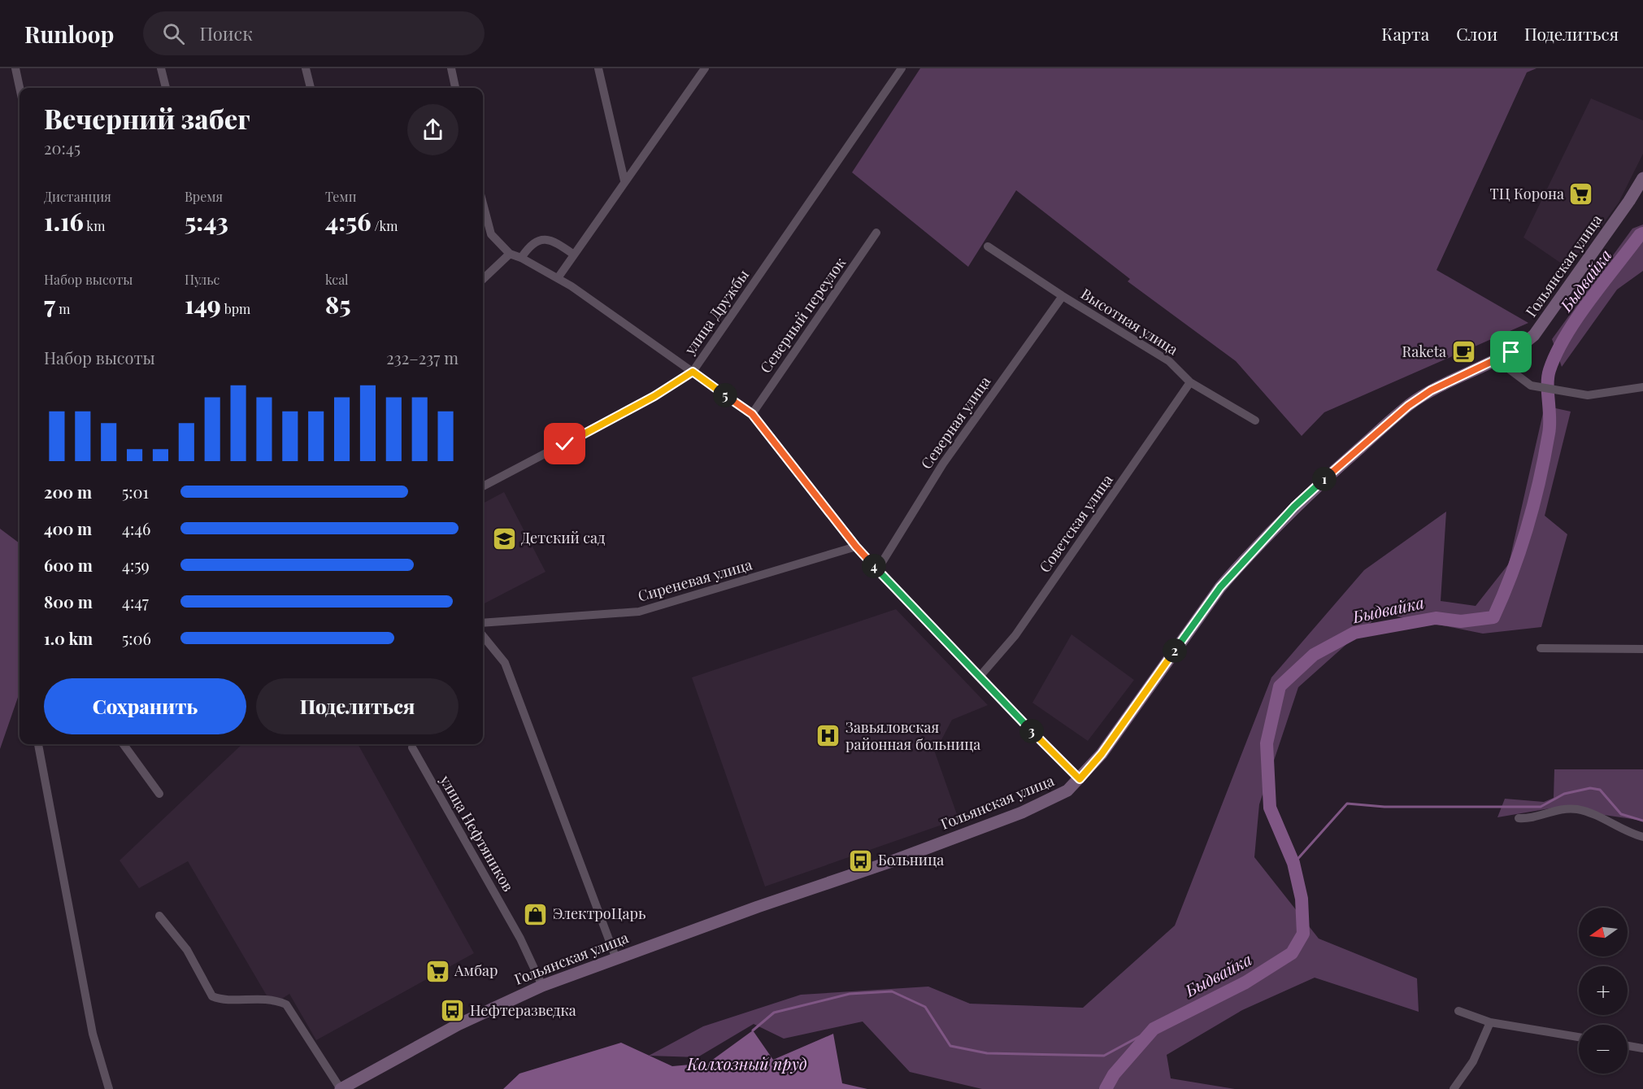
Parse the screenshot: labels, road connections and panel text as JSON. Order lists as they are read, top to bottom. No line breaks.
{"streets":{"main road":["Гольянская улица"],"street":["улица Дружбы","Северный переулок","Высотная улица","Северная улица","Советская улица","Сиреневая улица","улица Нефтяников"]},"crossings":[["Гольянская улица","улица Нефтяников"],["Высотная улица","Северная улица"],["Высотная улица","Советская улица"]],"water":["Быдвайка","Колхозный пруд"],"places":{"supermarket":["ТЦ Корона","Амбар"],"cafe":["Raketa"],"school or university":["Детский сад"],"hospital":["Завьяловская районная больница"],"bus stop":["Больница","Нефтеразведка"],"shop":["ЭлектроЦарь"]},"north":"left","page":{"header":"Runloop","search":"Поиск","nav":["Карта","Слои","Поделиться"],"heading":["Вечерний забег","20:45"],"stats":[["Дистанция","1.16 km"],["Время","5:43"],["Темп","4:56 /km"],["Набор высоты","7 m"],["Пульс","149 bpm"],["kcal","85"]],"chart":["Набор высоты","232–237 m"],"pins":["5","1","4","2","3"],"list":[{"name":"200 m","note":"5:01"},{"name":"400 m","note":"4:46"},{"name":"600 m","note":"4:59"},{"name":"800 m","note":"4:47"},{"name":"1.0 km","note":"5:06"}],"buttons":["Сохранить","Поделиться"],"map_buttons":["+","−"]}}
